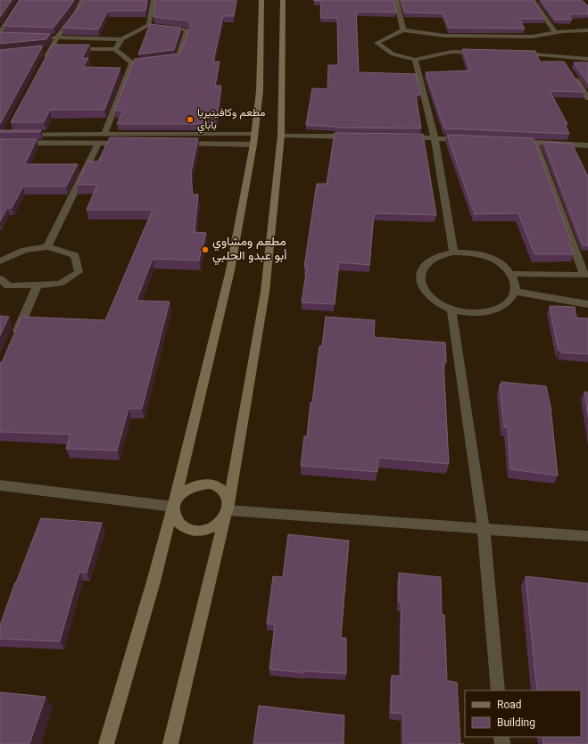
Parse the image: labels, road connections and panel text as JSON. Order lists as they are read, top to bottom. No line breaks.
{"places":["مطعم وكافيتيريا باباي","مطعم ومشاوي أبو عبدو الحلبي"],"legend":["Road","Building"]}
